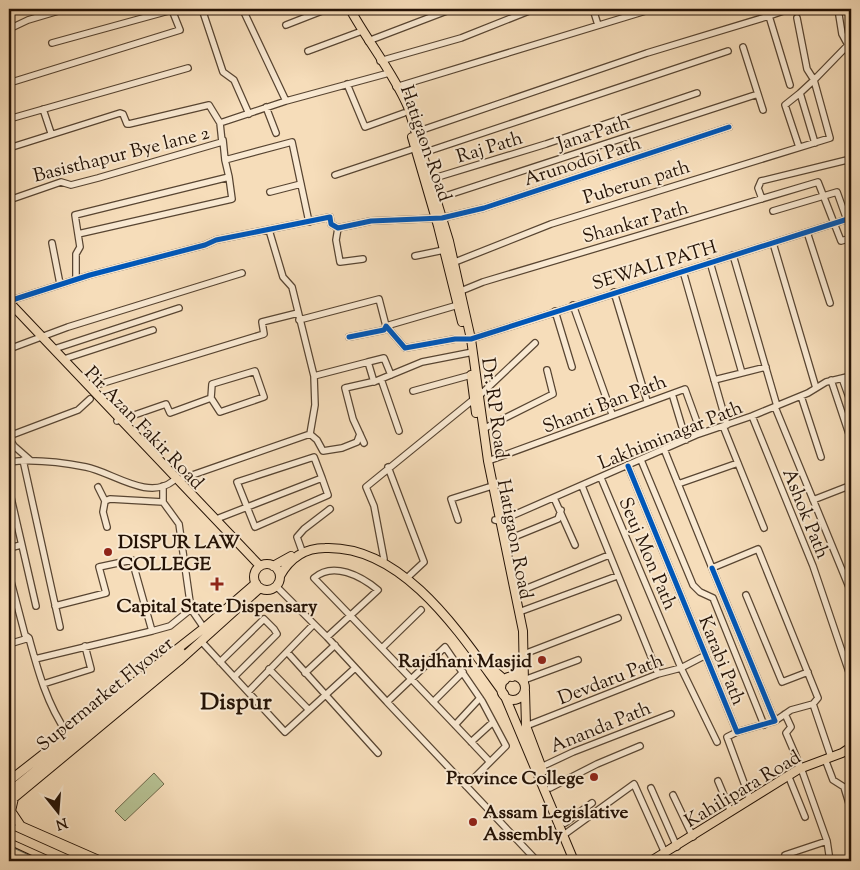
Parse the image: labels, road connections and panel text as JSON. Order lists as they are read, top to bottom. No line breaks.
{"streets":{"main road":["Hatigaon Road","Dr. RP Road","Pir Azan Fakir Road","Supermarket Flyover","Kahilipara Road"],"street":["Jana Path","Raj Path","Basisthapur Bye lane 2","Arunodoi Path","Puberun path","Shankar Path","SEWALI PATH","Shanti Ban Path","Lakhiminagar Path","Ashok Path","Seuj Mon Path","Karabi Path","Devdaru Path","Ananda Path"]},"crossings":[["Jana Path","Dr. RP Road"],["Hatigaon Road","Arunodoi Path"],["Hatigaon Road","SEWALI PATH"],["Hatigaon Road","Dr. RP Road"],["Hatigaon Road","Lakhiminagar Path"],["Raj Path","Dr. RP Road"],["Arunodoi Path","Dr. RP Road"],["Puberun path","Dr. RP Road"],["Shankar Path","Dr. RP Road"],["SEWALI PATH","Dr. RP Road"],["Shanti Ban Path","Dr. RP Road"],["Shanti Ban Path","Lakhiminagar Path"],["Dr. RP Road","Lakhiminagar Path"],["Dr. RP Road","Devdaru Path"],["Dr. RP Road","Ananda Path"],["Lakhiminagar Path","Ashok Path"],["Lakhiminagar Path","Seuj Mon Path"],["Lakhiminagar Path","Karabi Path"],["Seuj Mon Path","Devdaru Path"],["Karabi Path","Devdaru Path"]],"districts":["Dispur"],"places":{"other":["DISPUR LAW COLLEGE","Rajdhani Masjid","Province College","Assam Legislative Assembly"],"health":["Capital State Dispensary"]},"north":"bottom"}
